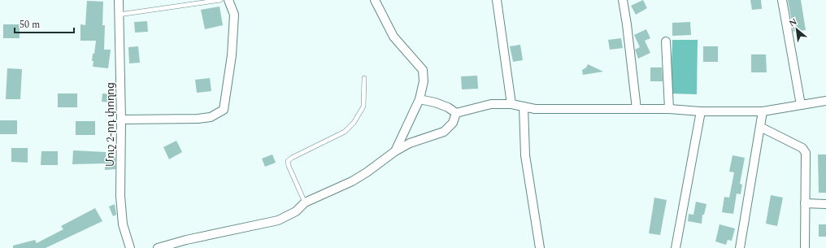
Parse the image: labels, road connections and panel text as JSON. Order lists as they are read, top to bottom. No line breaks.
{"streets":{"street":["Մուշ 2-րդ փողոց"]},"scale_bar":"50 m","north":"top left"}
